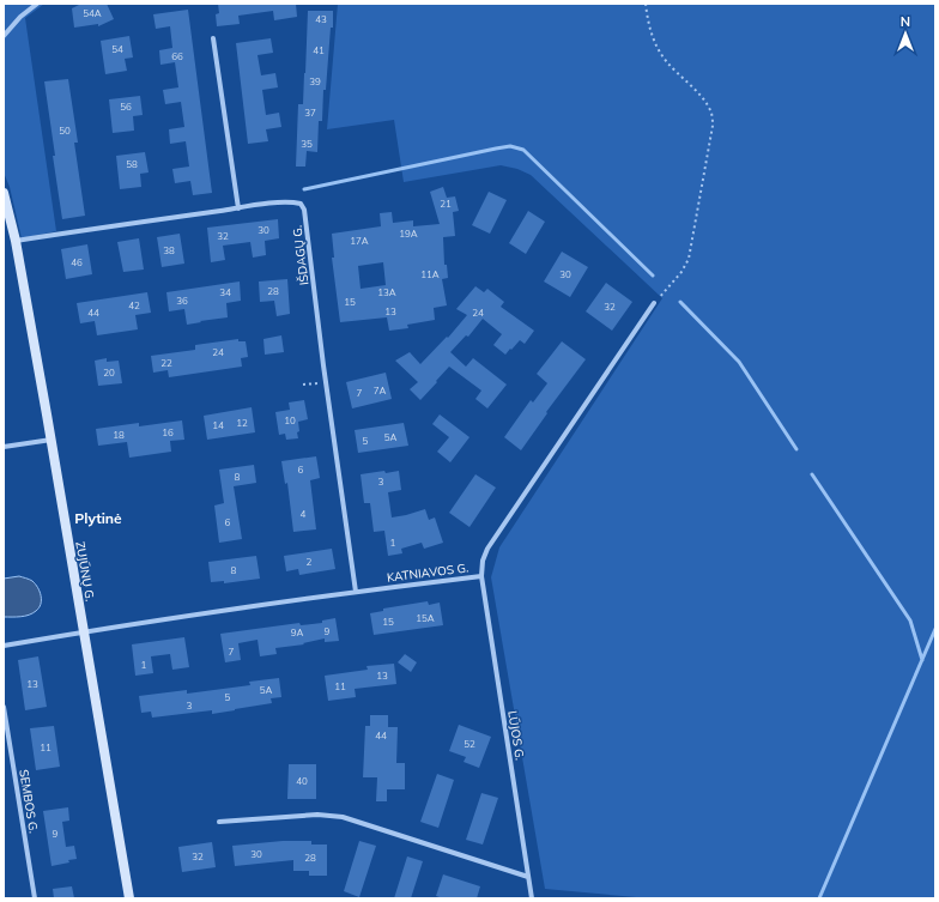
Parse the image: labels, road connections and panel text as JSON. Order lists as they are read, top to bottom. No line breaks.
{"streets":{"main road":["ZUJŪNŲ G."],"street":["IŠDAGŲ G.","KATNIAVOS G.","LŪJOS G.","SEMBOS G."]},"crossings":[["IŠDAGŲ G.","ZUJŪNŲ G."],["IŠDAGŲ G.","KATNIAVOS G."],["ZUJŪNŲ G.","KATNIAVOS G."],["KATNIAVOS G.","LŪJOS G."]],"districts":["Plytinė"],"house_numbers":["54A","43","54","41","66","39","56","37","50","35","58","21","30","19A","32","17A","38","46","11A","30","28","34","13A","36","15","42","32","13","44","24","24","22","20","7A","7","10","12","14","16","18","5A","5","6","8","3","4","6","1","2","8","15A","15","9","9A","7","1","13","13","11","5A","5","3","44","52","11","40","9","30","32","28"],"north":"top"}
